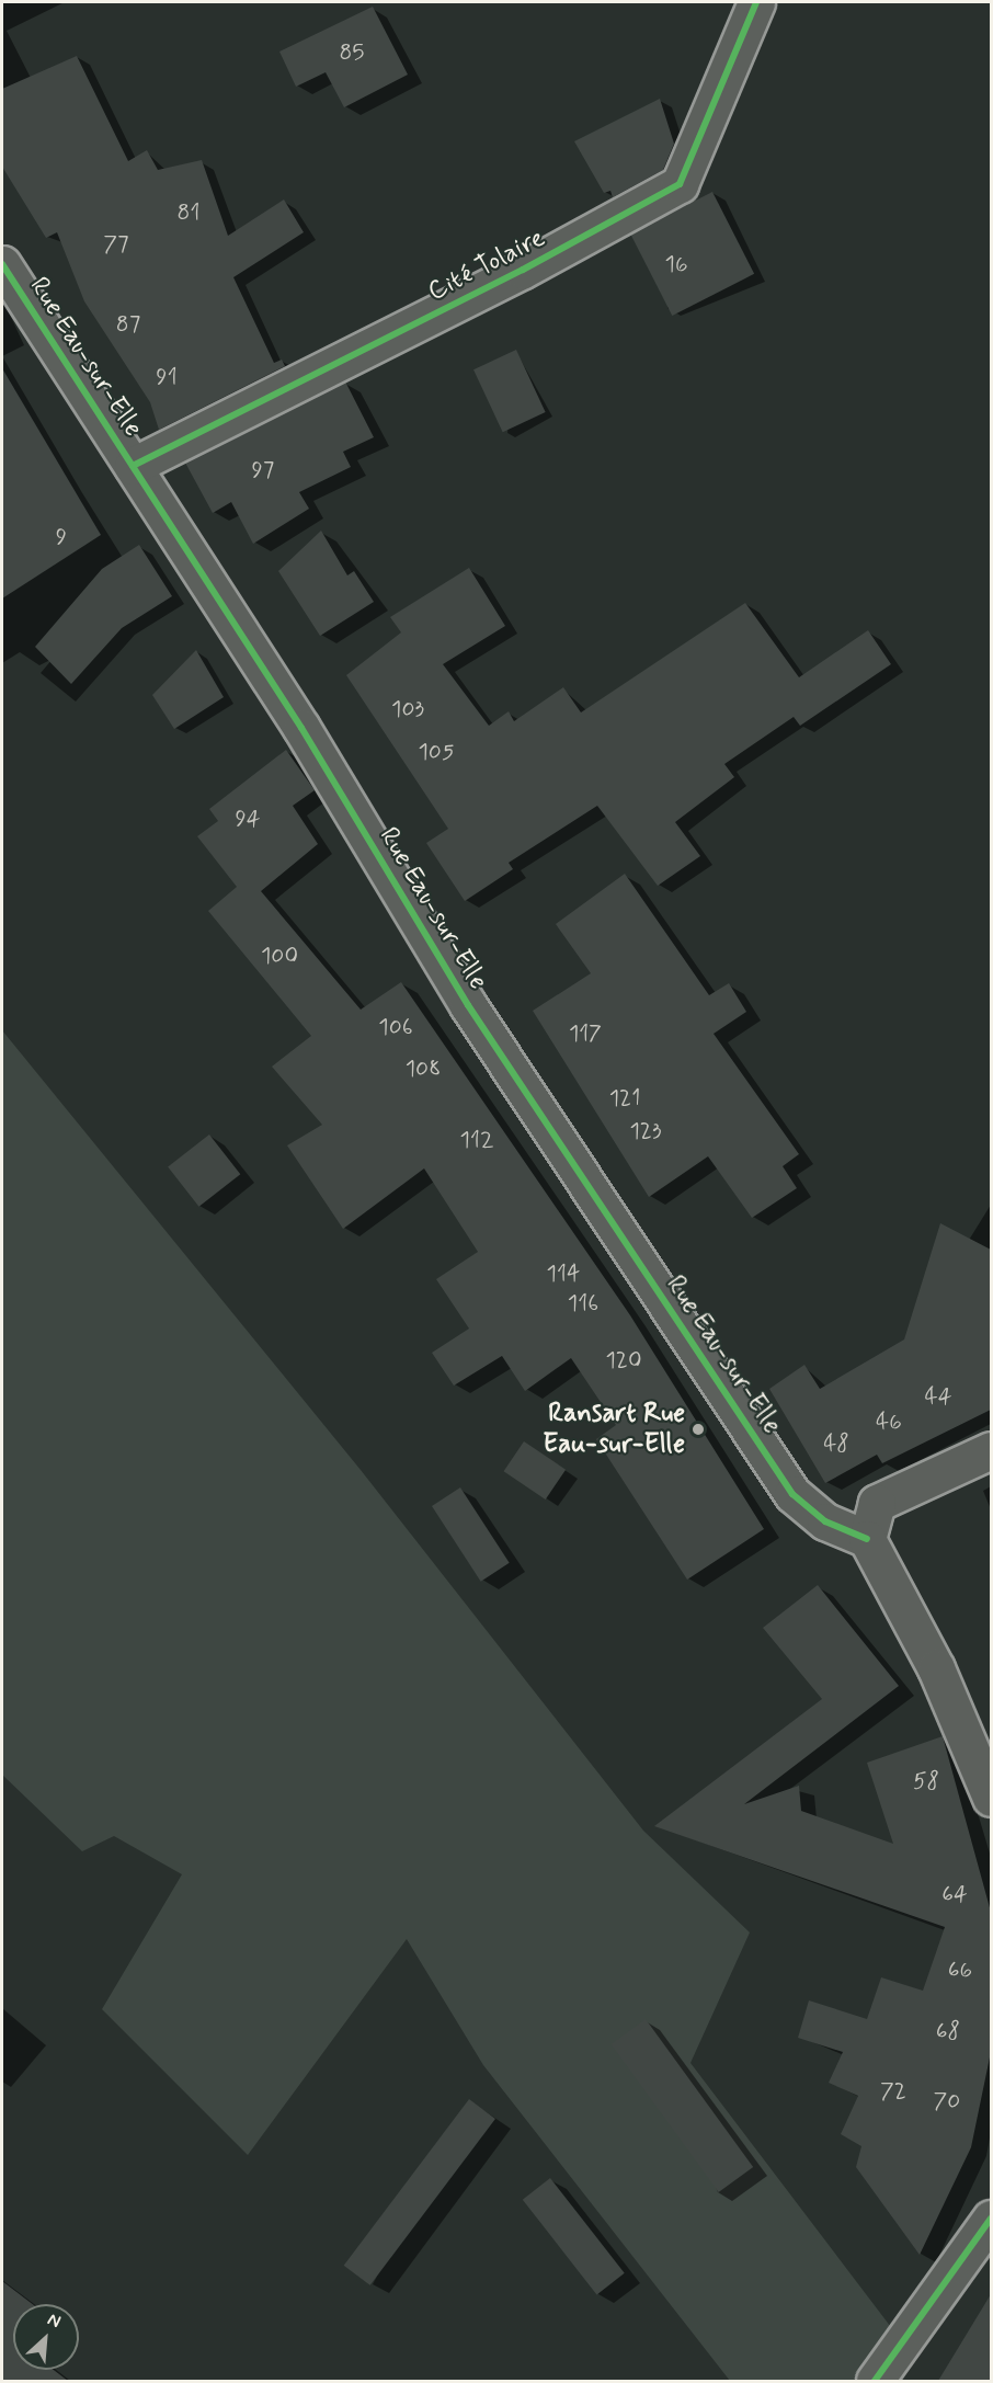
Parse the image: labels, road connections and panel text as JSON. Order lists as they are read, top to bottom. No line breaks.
{"streets":{"street":["Cité Tolaire","Rue Eau-sur-Elle"]},"crossings":[["Cité Tolaire","Rue Eau-sur-Elle"]],"places":["Ransart Rue Eau-sur-Elle"],"house_numbers":["85","81","77","16","87","91","97","9","103","105","94","100","106","117","108","121","123","112","114","116","120","44","46","48","58","64","66","68","72","70"],"north":"top right"}
